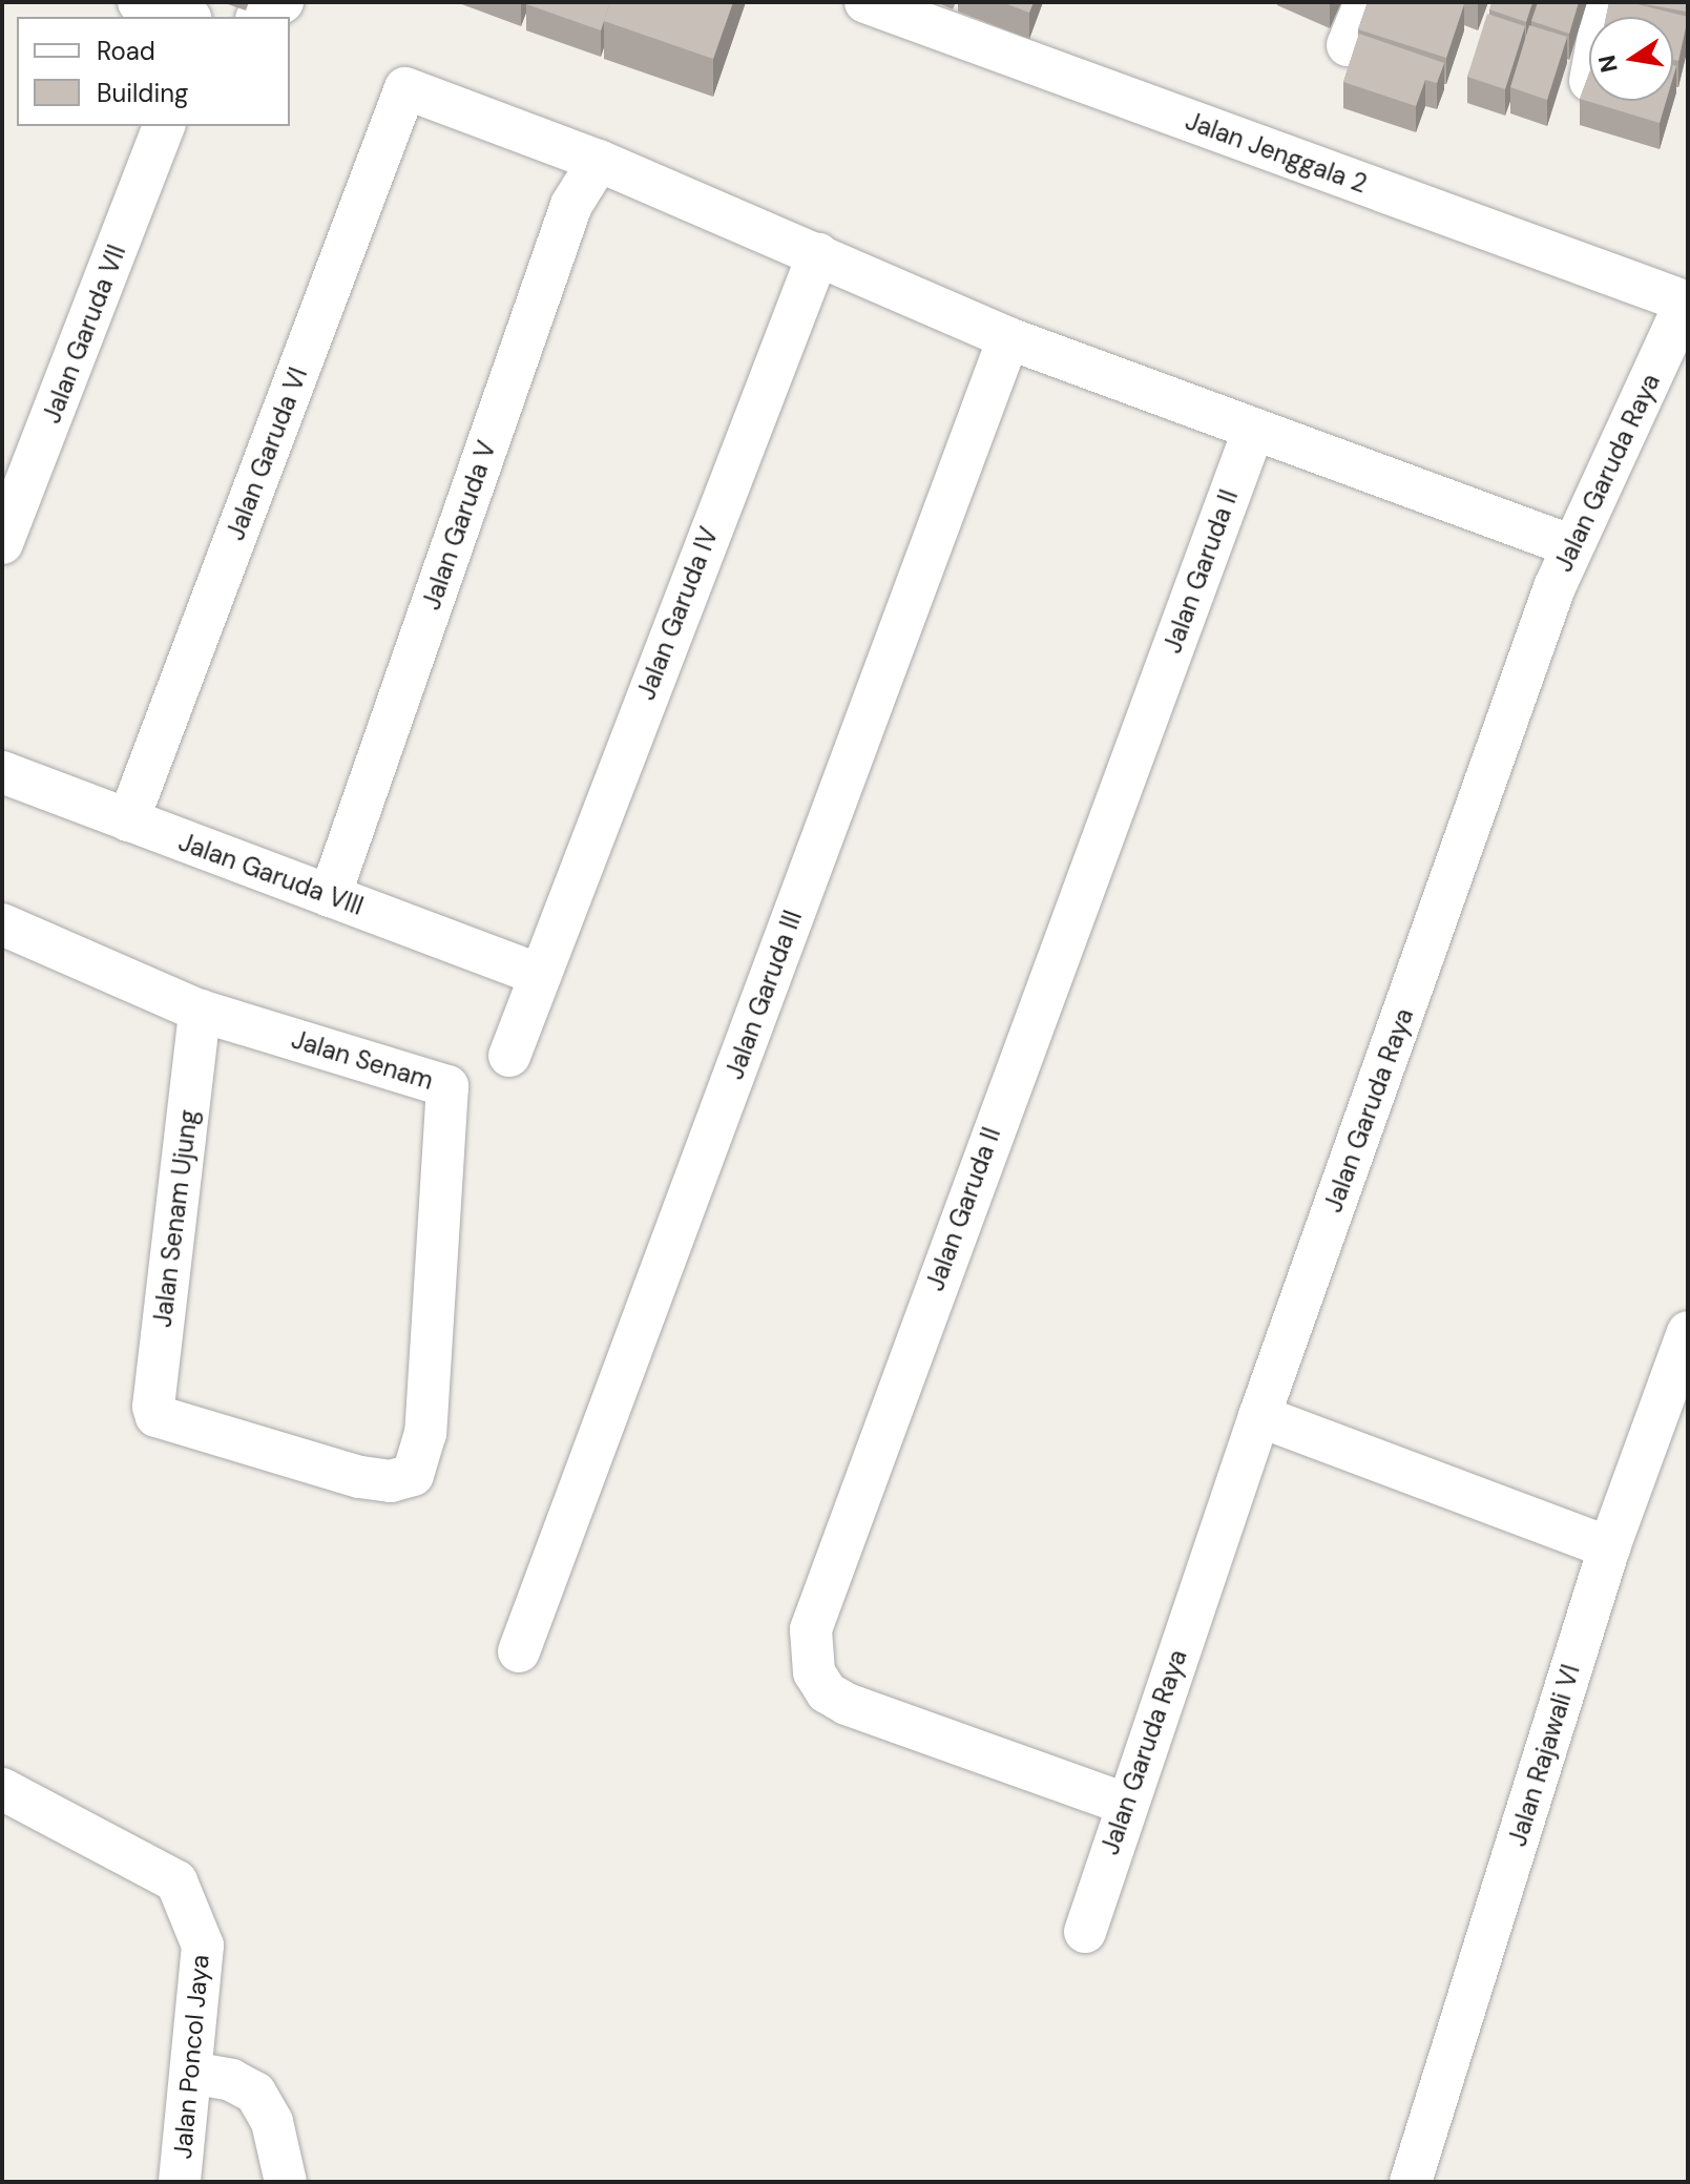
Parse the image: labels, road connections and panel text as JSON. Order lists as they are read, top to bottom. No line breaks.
{"streets":{"street":["Jalan Jenggala 2","Jalan Garuda VII","Jalan Garuda VI","Jalan Garuda Raya","Jalan Garuda V","Jalan Garuda II","Jalan Garuda IV","Jalan Garuda VIII","Jalan Garuda III","Jalan Senam","Jalan Senam Ujung","Jalan Rajawali VI","Jalan Poncol Jaya"]},"crossings":[["Jalan Jenggala 2","Jalan Garuda Raya"],["Jalan Garuda VI","Jalan Garuda V"],["Jalan Garuda VI","Jalan Garuda VIII"],["Jalan Garuda Raya","Jalan Garuda II"],["Jalan Garuda V","Jalan Garuda VIII"],["Jalan Garuda IV","Jalan Garuda VIII"],["Jalan Senam","Jalan Senam Ujung"]],"legend":["Road","Building"],"north":"left"}
